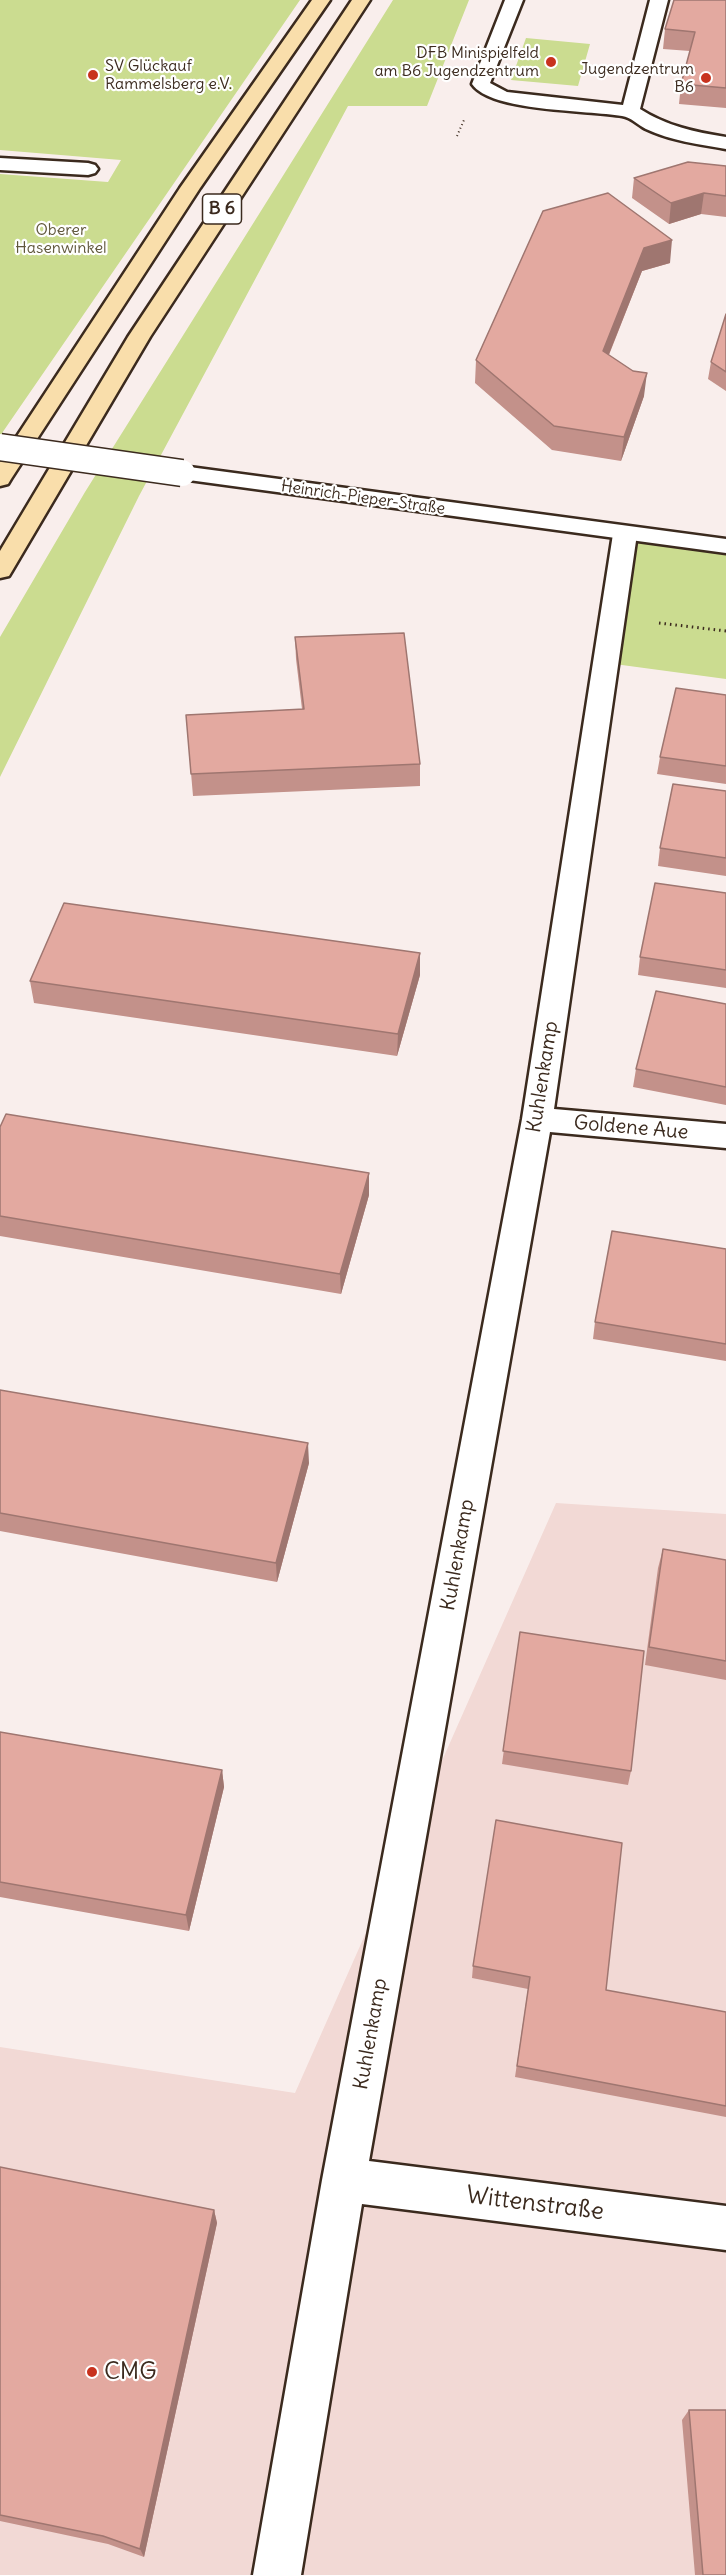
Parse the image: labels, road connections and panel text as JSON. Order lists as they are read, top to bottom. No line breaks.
{"streets":{"highway":["B 6"],"street":["Heinrich-Pieper-Straße","Kuhlenkamp","Goldene Aue","Wittenstraße"]},"crossings":[["Heinrich-Pieper-Straße","Kuhlenkamp"],["Kuhlenkamp","Goldene Aue"],["Kuhlenkamp","Wittenstraße"]],"parks":["Oberer Hasenwinkel"],"places":["DFB Minispielfeld am B6 Jugendzentrum","SV Glückauf Rammelsberg e.V.","Jugendzentrum B6","CMG"]}
